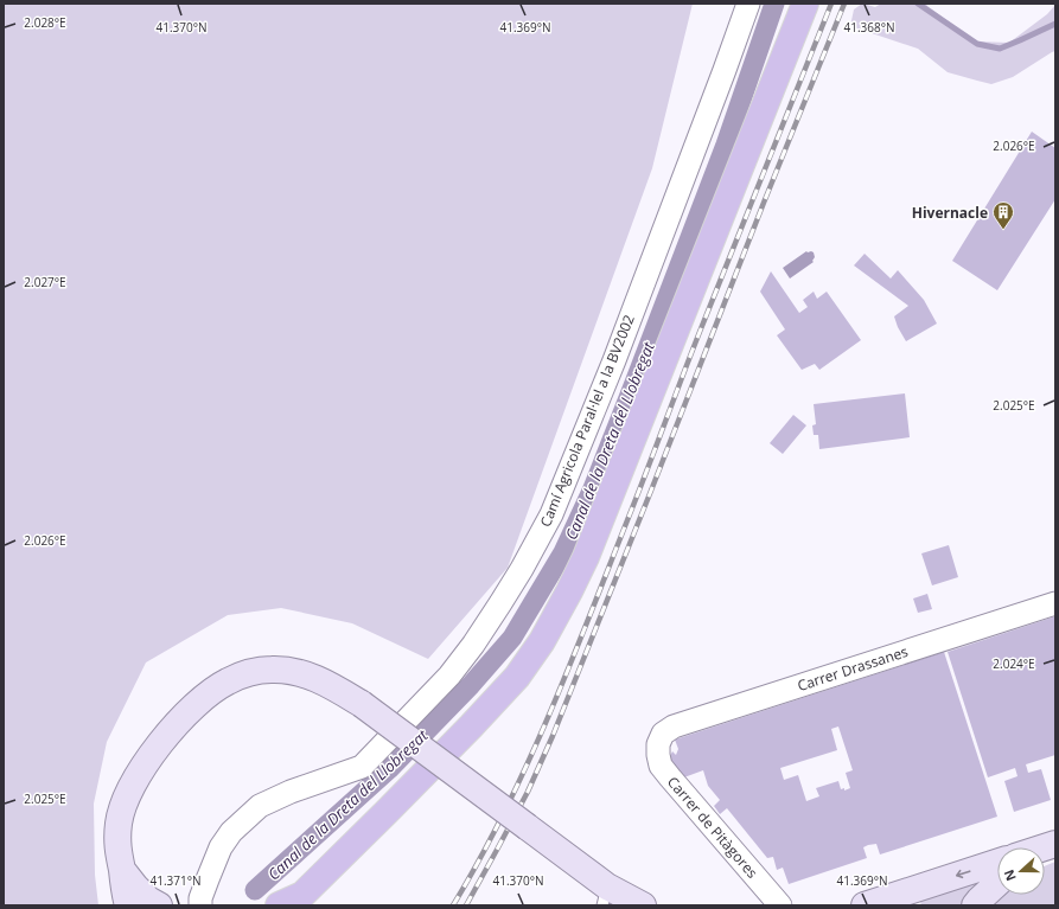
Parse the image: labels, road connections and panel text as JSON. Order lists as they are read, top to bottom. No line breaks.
{"streets":{"street":["Camí Agricola Paral·lel a la BV2002","Carrer Drassanes","Carrer de Pitàgores"]},"crossings":[["Carrer Drassanes","Carrer de Pitàgores"]],"water":["Canal de la Dreta del Llobregat"],"places":{"building":["Hivernacle"]},"north":"left","coordinates":["2.028°E","41.370°N","41.369°N","41.368°N","2.026°E","2.027°E","2.025°E","2.024°E","41.371°N"]}
